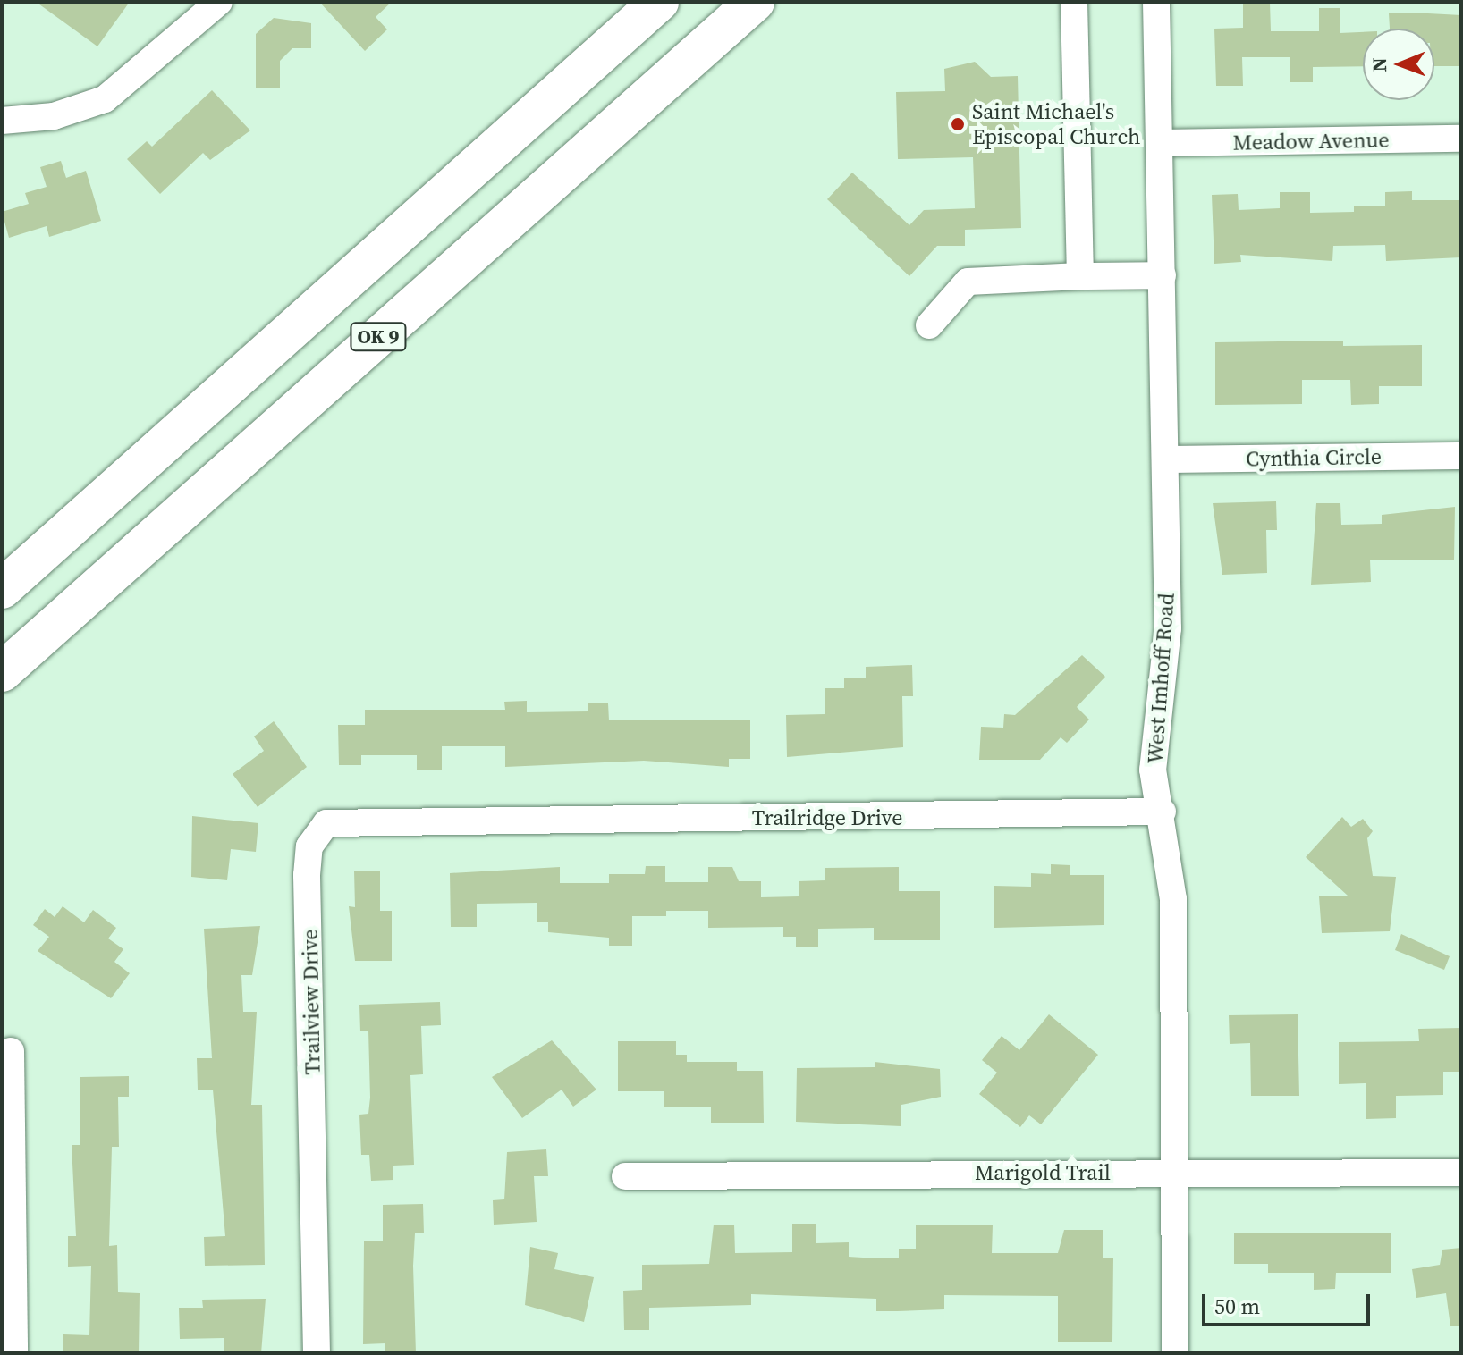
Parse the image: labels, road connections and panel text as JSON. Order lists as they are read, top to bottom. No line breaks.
{"streets":{"highway":["OK 9"],"street":["Meadow Avenue","Cynthia Circle","West Imhoff Road","Trailridge Drive","Trailview Drive","Marigold Trail"]},"crossings":[["Meadow Avenue","West Imhoff Road"],["Cynthia Circle","West Imhoff Road"],["West Imhoff Road","Trailridge Drive"],["West Imhoff Road","Marigold Trail"],["Trailridge Drive","Trailview Drive"]],"places":["Saint Michael's Episcopal Church"],"scale_bar":"50 m","north":"left"}
